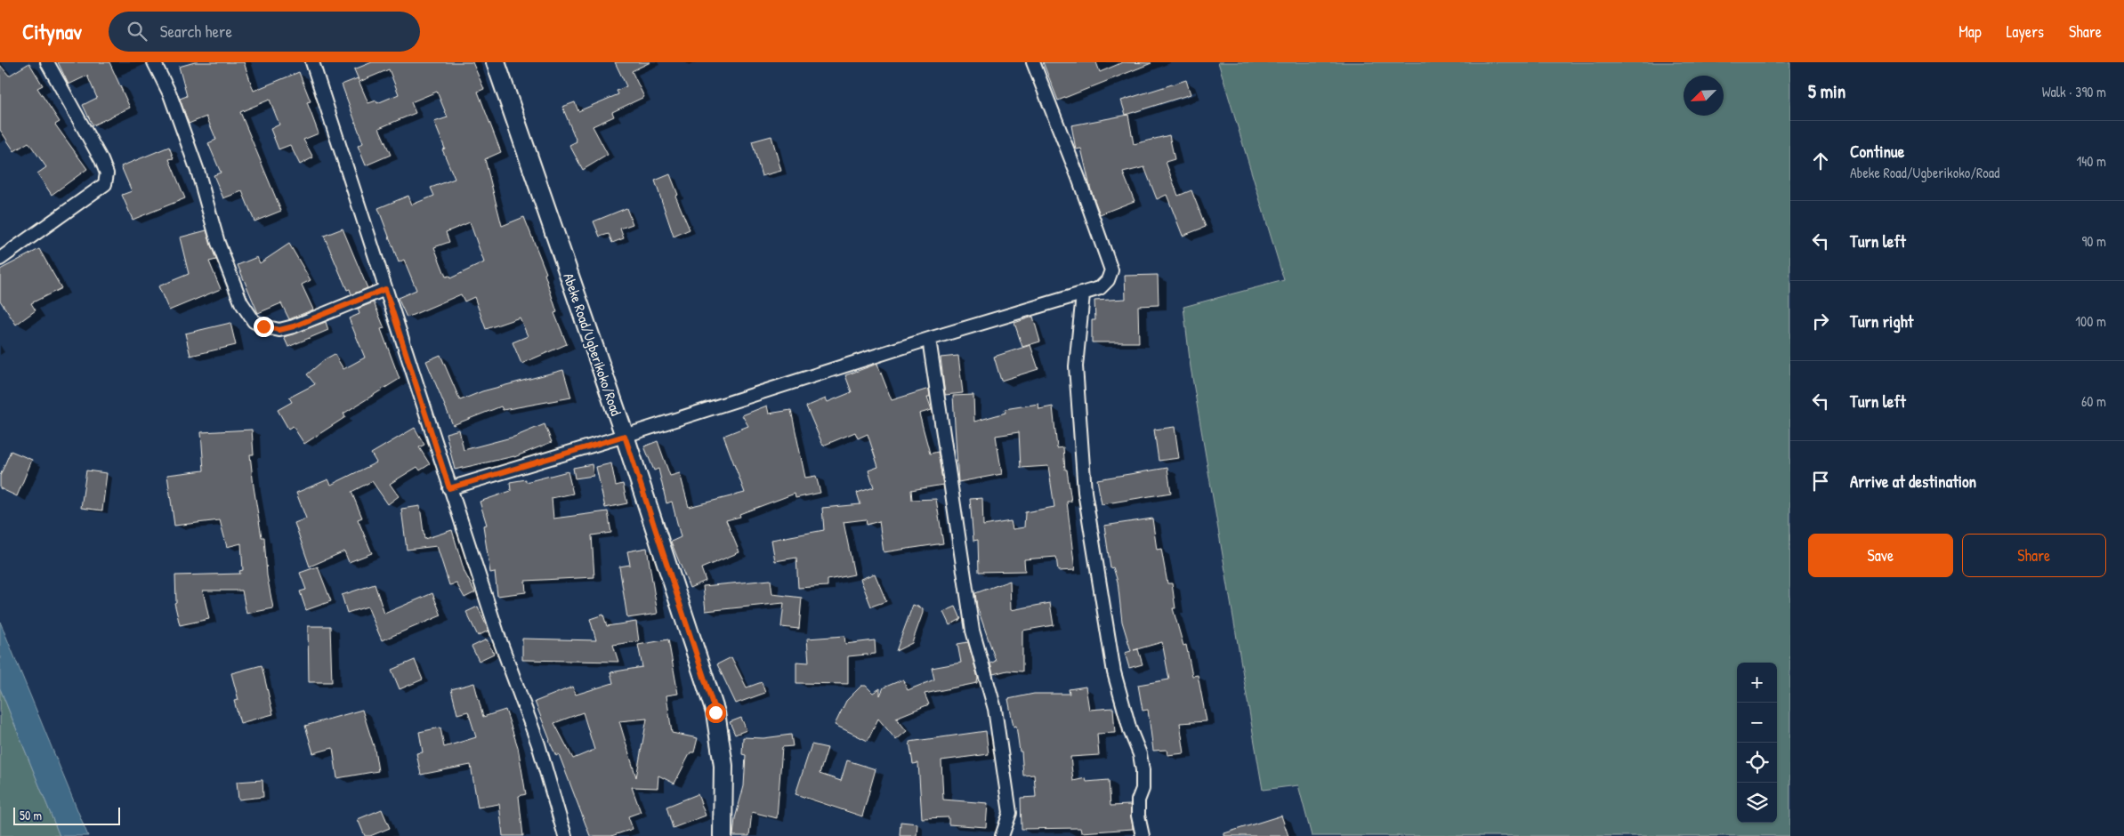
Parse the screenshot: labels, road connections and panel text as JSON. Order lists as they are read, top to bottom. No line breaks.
{"streets":{"street":["Abeke Road/Ugberikoko/Road"]},"scale_bar":"50 m","north":"bottom left","page":{"header":"Citynav","search":"Search here","nav":["Map","Layers","Share"],"heading":["5 min","Walk · 390 m"],"list":[["Continue","Abeke Road/Ugberikoko/Road","140 m"],["Turn left","90 m"],["Turn right","100 m"],["Turn left","60 m"],"Arrive at destination"],"buttons":["Save","Share"],"map_buttons":["+","−"],"scale":"50 m"}}
